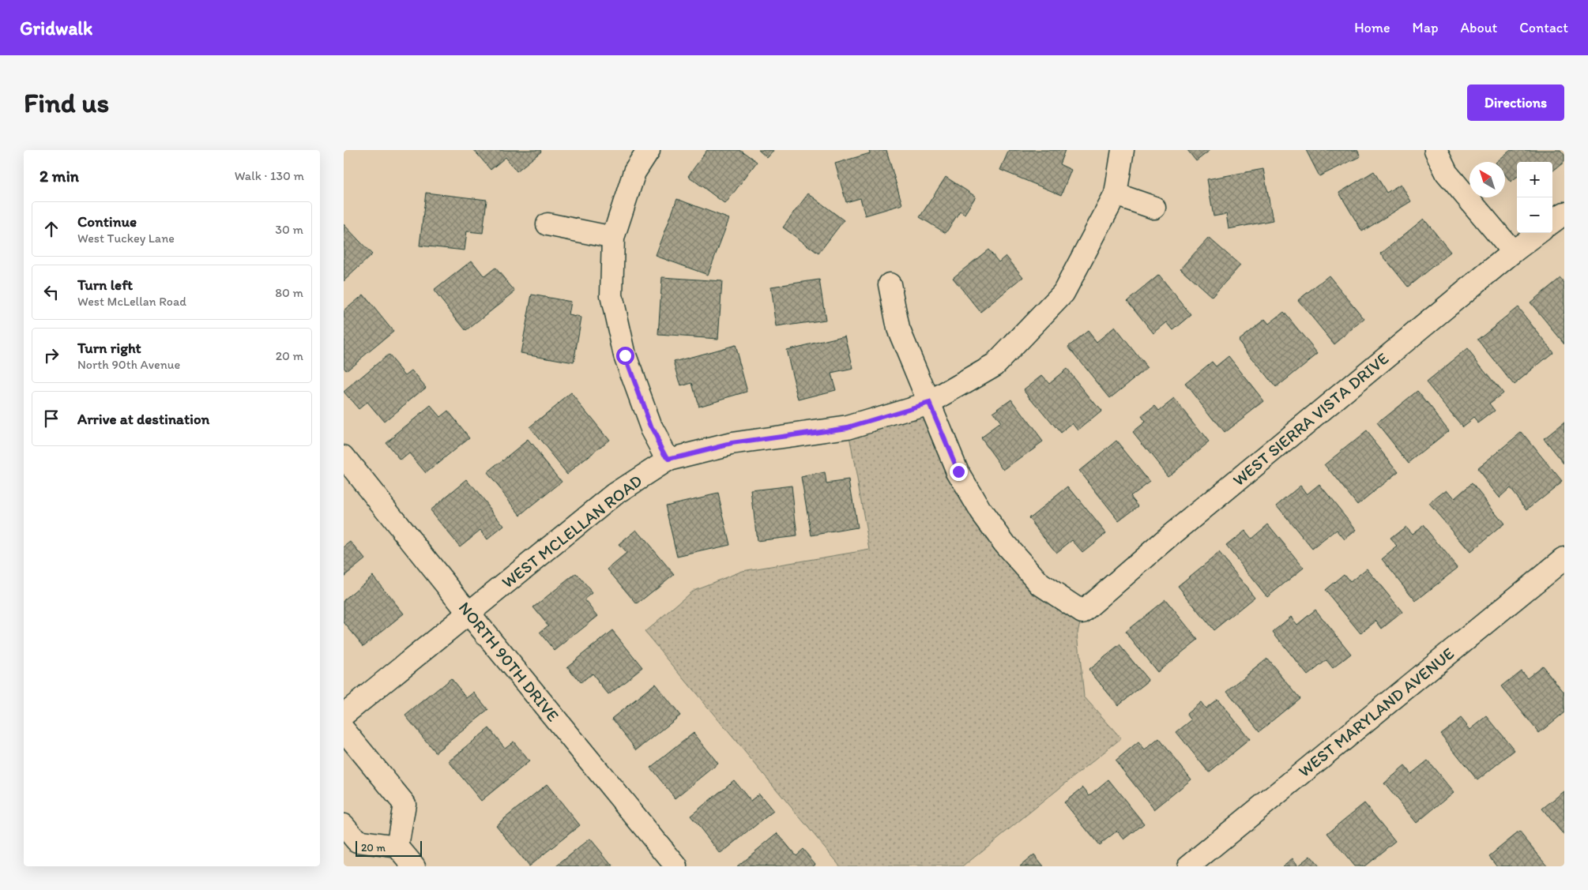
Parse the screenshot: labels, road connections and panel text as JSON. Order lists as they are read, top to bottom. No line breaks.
{"streets":{"street":["WEST SIERRA VISTA DRIVE","WEST MCLELLAN ROAD","NORTH 90TH DRIVE","WEST MARYLAND AVENUE"]},"crossings":[["WEST SIERRA VISTA DRIVE","WEST MCLELLAN ROAD"],["WEST MCLELLAN ROAD","NORTH 90TH DRIVE"]],"scale_bar":"20 m","north":"top left","page":{"header":"Gridwalk","nav":["Home","Map","About","Contact"],"buttons":"Directions","title":"Find us","heading":["2 min","Walk · 130 m"],"map_buttons":["+","−"],"list":[["Continue","West Tuckey Lane","30 m"],["Turn left","West McLellan Road","80 m"],["Turn right","North 90th Avenue","20 m"],"Arrive at destination"],"scale":"20 m"}}
